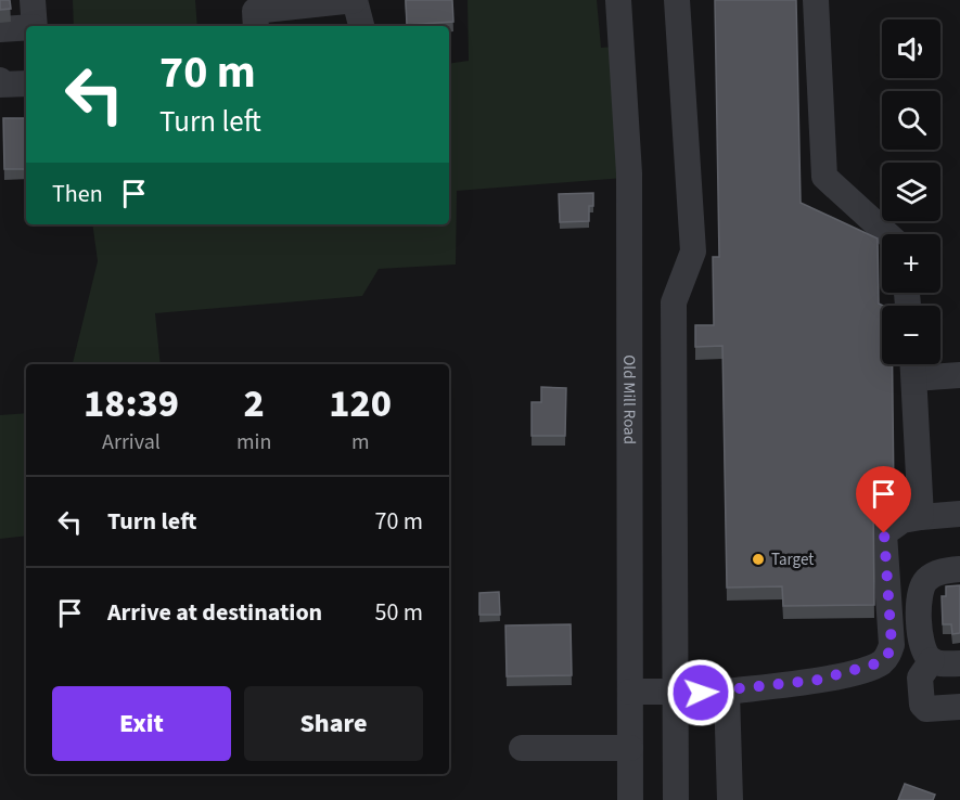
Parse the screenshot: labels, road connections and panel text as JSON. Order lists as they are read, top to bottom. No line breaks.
{"streets":{"street":["Old Mill Road"]},"places":["Target"],"page":{"map_buttons":["+","−"],"turn":["70 m","Turn left"],"then":"Then","eta":["18:39","Arrival","2","min","120","m"],"list":[{"name":"Turn left","value":"70 m"},{"name":"Arrive at destination","value":"50 m"}],"buttons":["Exit","Share"]}}
